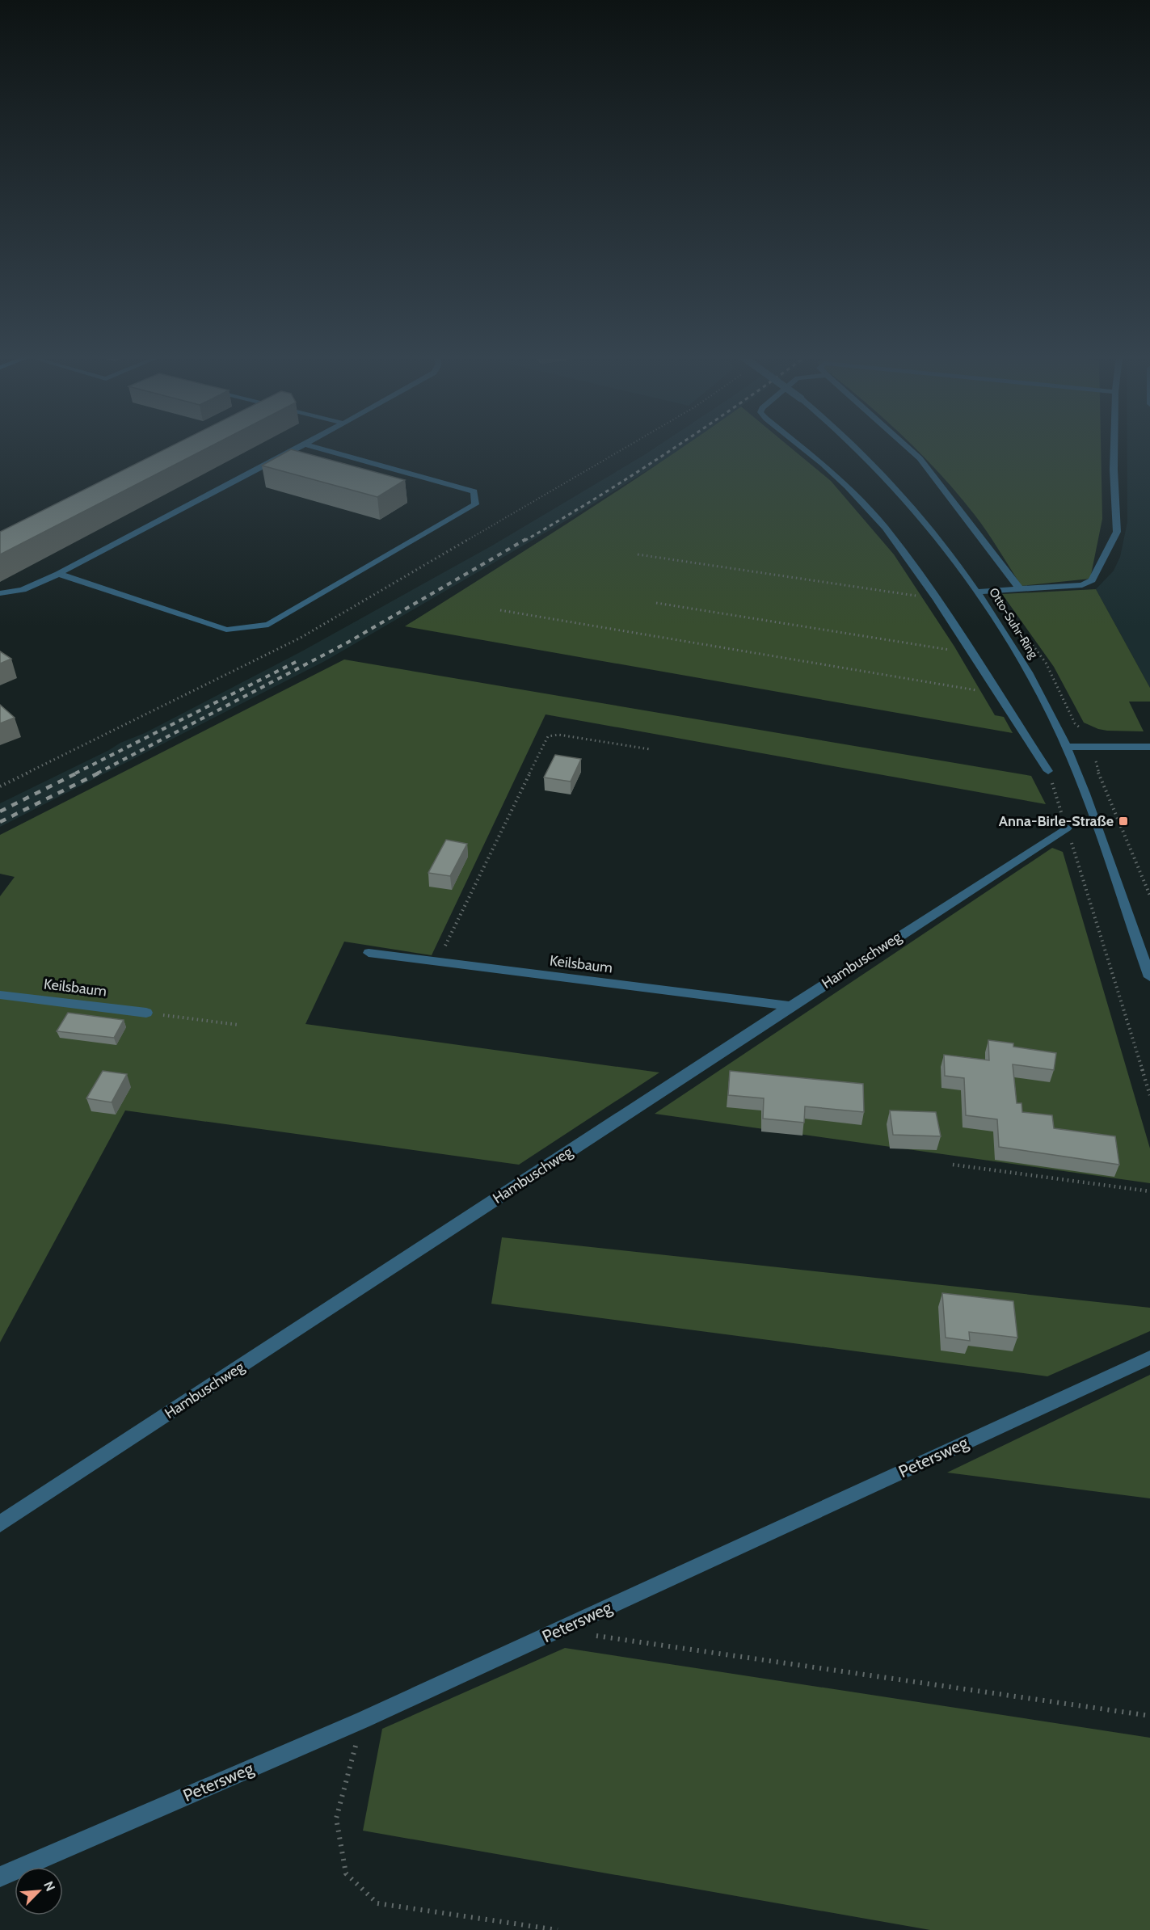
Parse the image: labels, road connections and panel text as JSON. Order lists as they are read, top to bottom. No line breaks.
{"streets":{"street":["Otto-Suhr-Ring","Hambuschweg","Keilsbaum","Petersweg"]},"crossings":[["Hambuschweg","Keilsbaum"]],"places":{"transit":["Anna-Birle-Straße"]},"north":"top right"}
